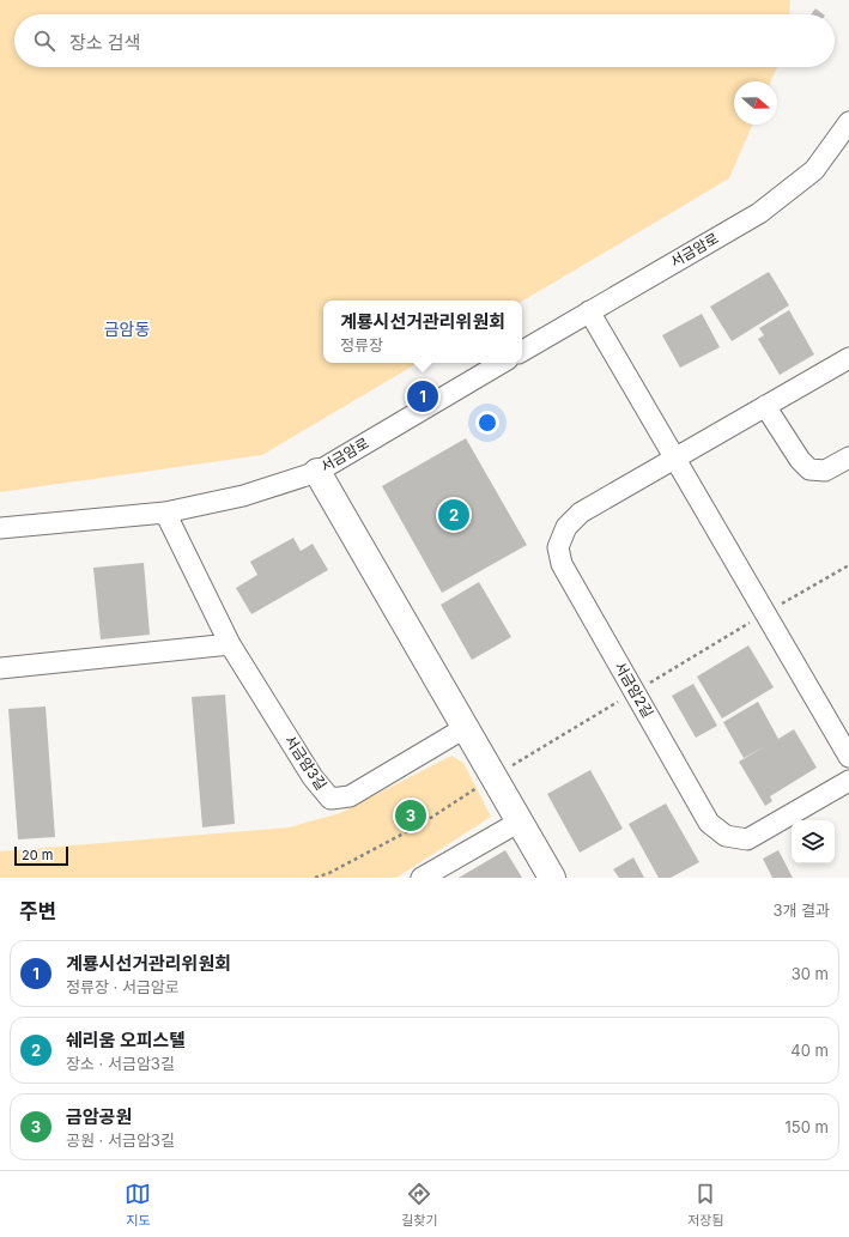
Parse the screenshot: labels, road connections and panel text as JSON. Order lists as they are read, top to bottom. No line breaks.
{"streets":{"street":["서금암로","서금암2길","서금암3길"]},"districts":["금암동"],"scale_bar":"20 m","north":"right","page":{"search":"장소 검색","popup":["계룡시선거관리위원회","정류장"],"pins":["1","2","3"],"scale":"20 m","heading":["주변","3개 결과"],"list":[{"mark":"1","name":"계룡시선거관리위원회","note":"정류장 · 서금암로","value":"30 m"},{"mark":"2","name":"쉐리움 오피스텔","note":"장소 · 서금암3길","value":"40 m"},{"mark":"3","name":"금암공원","note":"공원 · 서금암3길","value":"150 m"}],"nav":["지도","길찾기","저장됨"]}}
